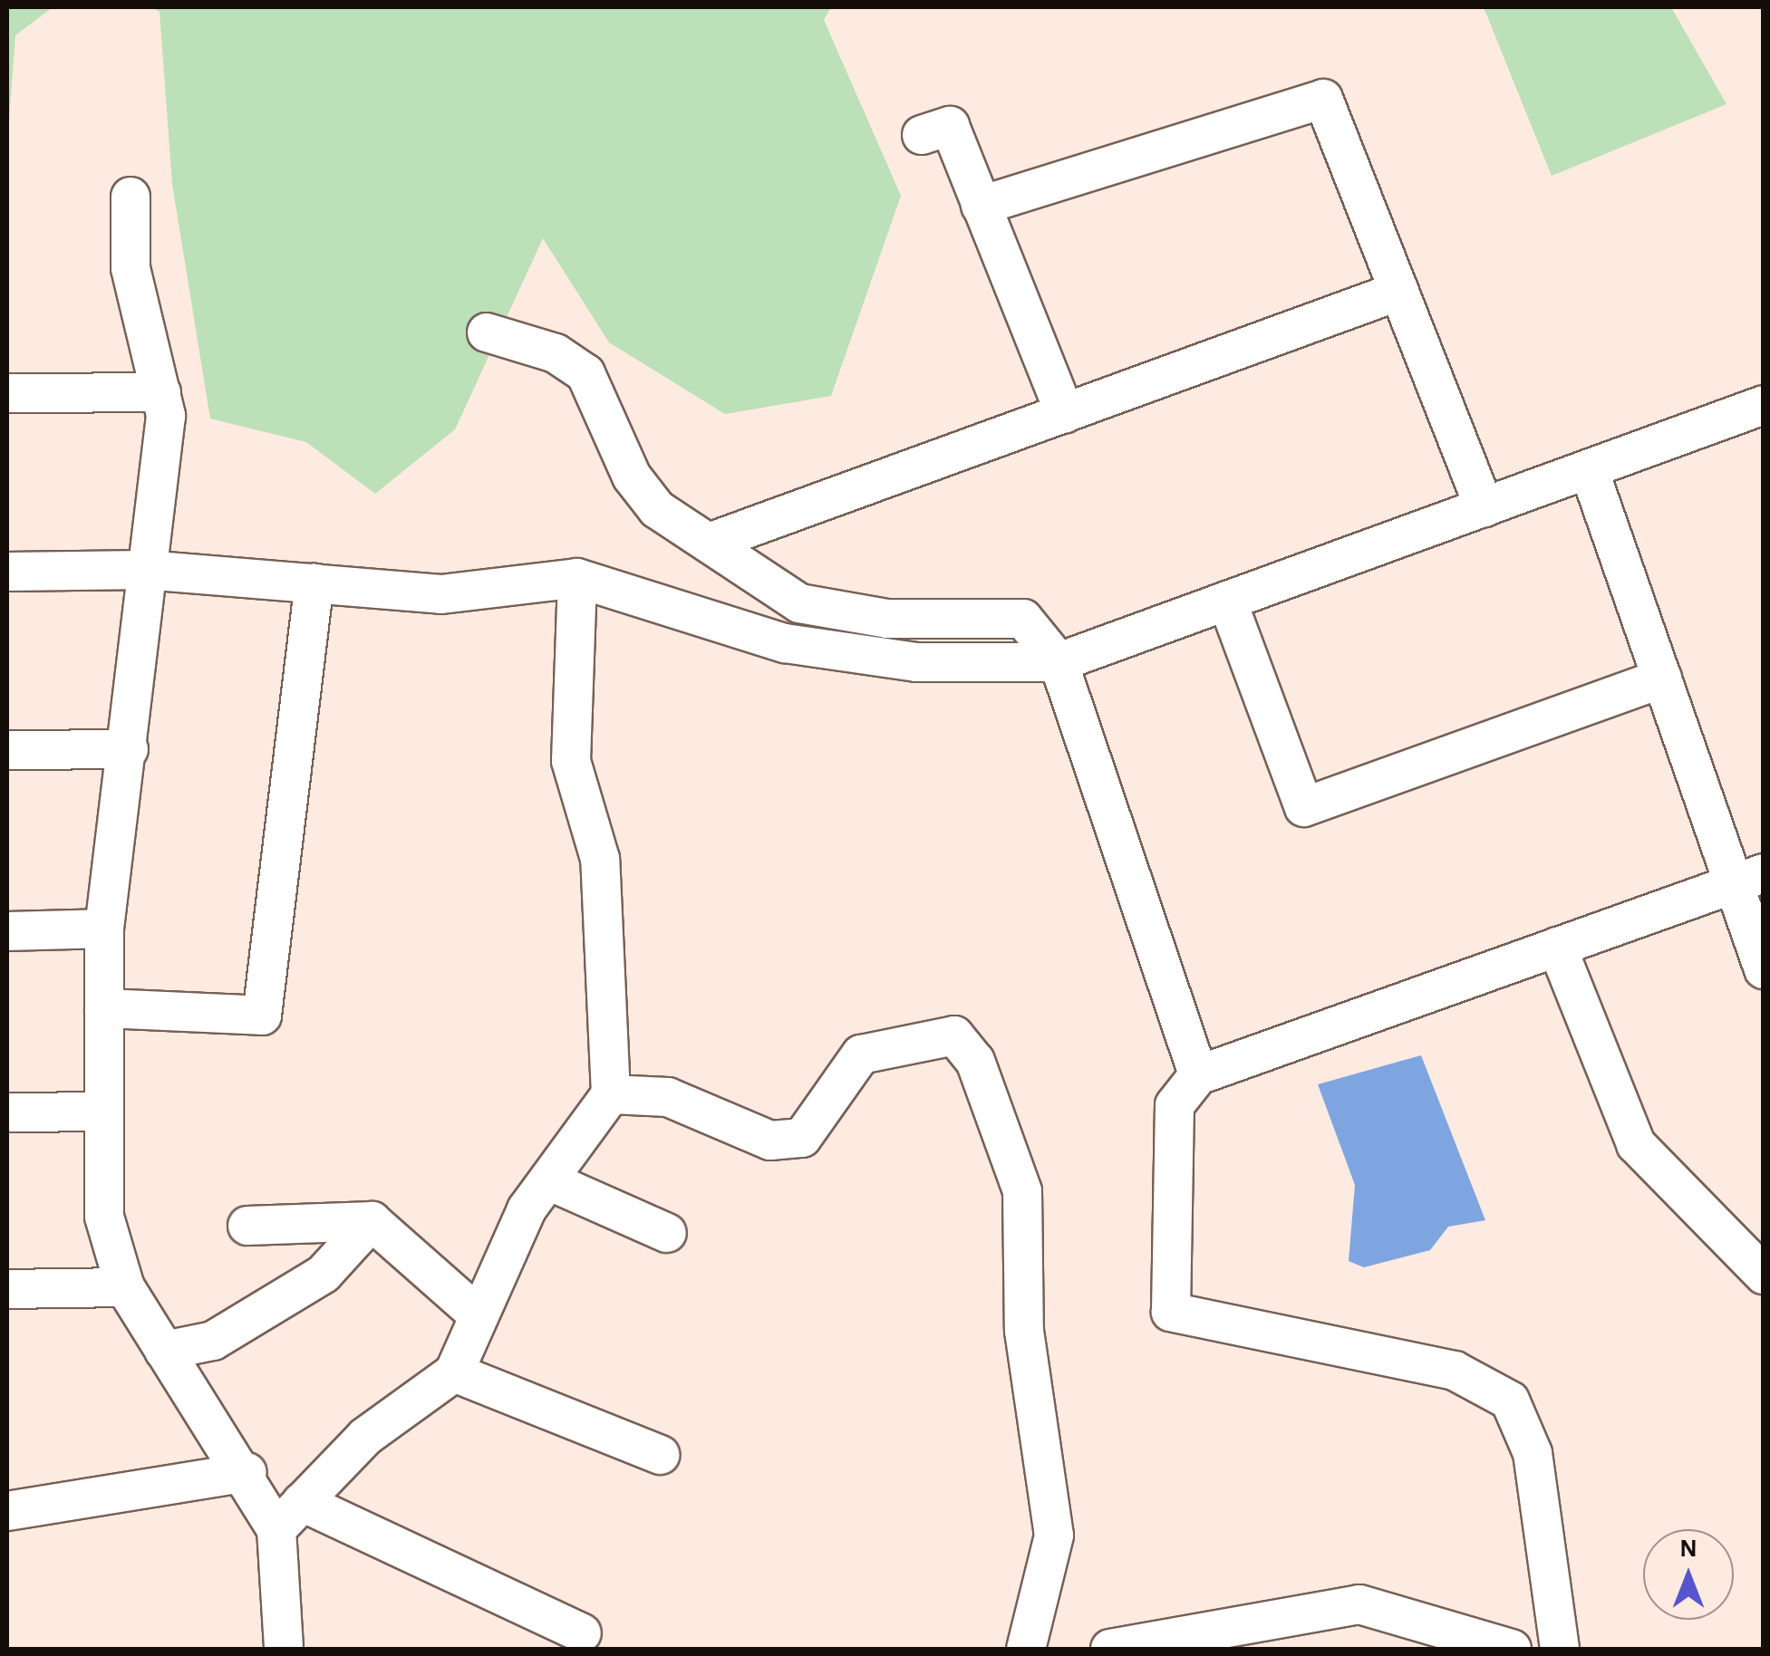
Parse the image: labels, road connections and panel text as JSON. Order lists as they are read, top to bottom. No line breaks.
{"north":"top"}
